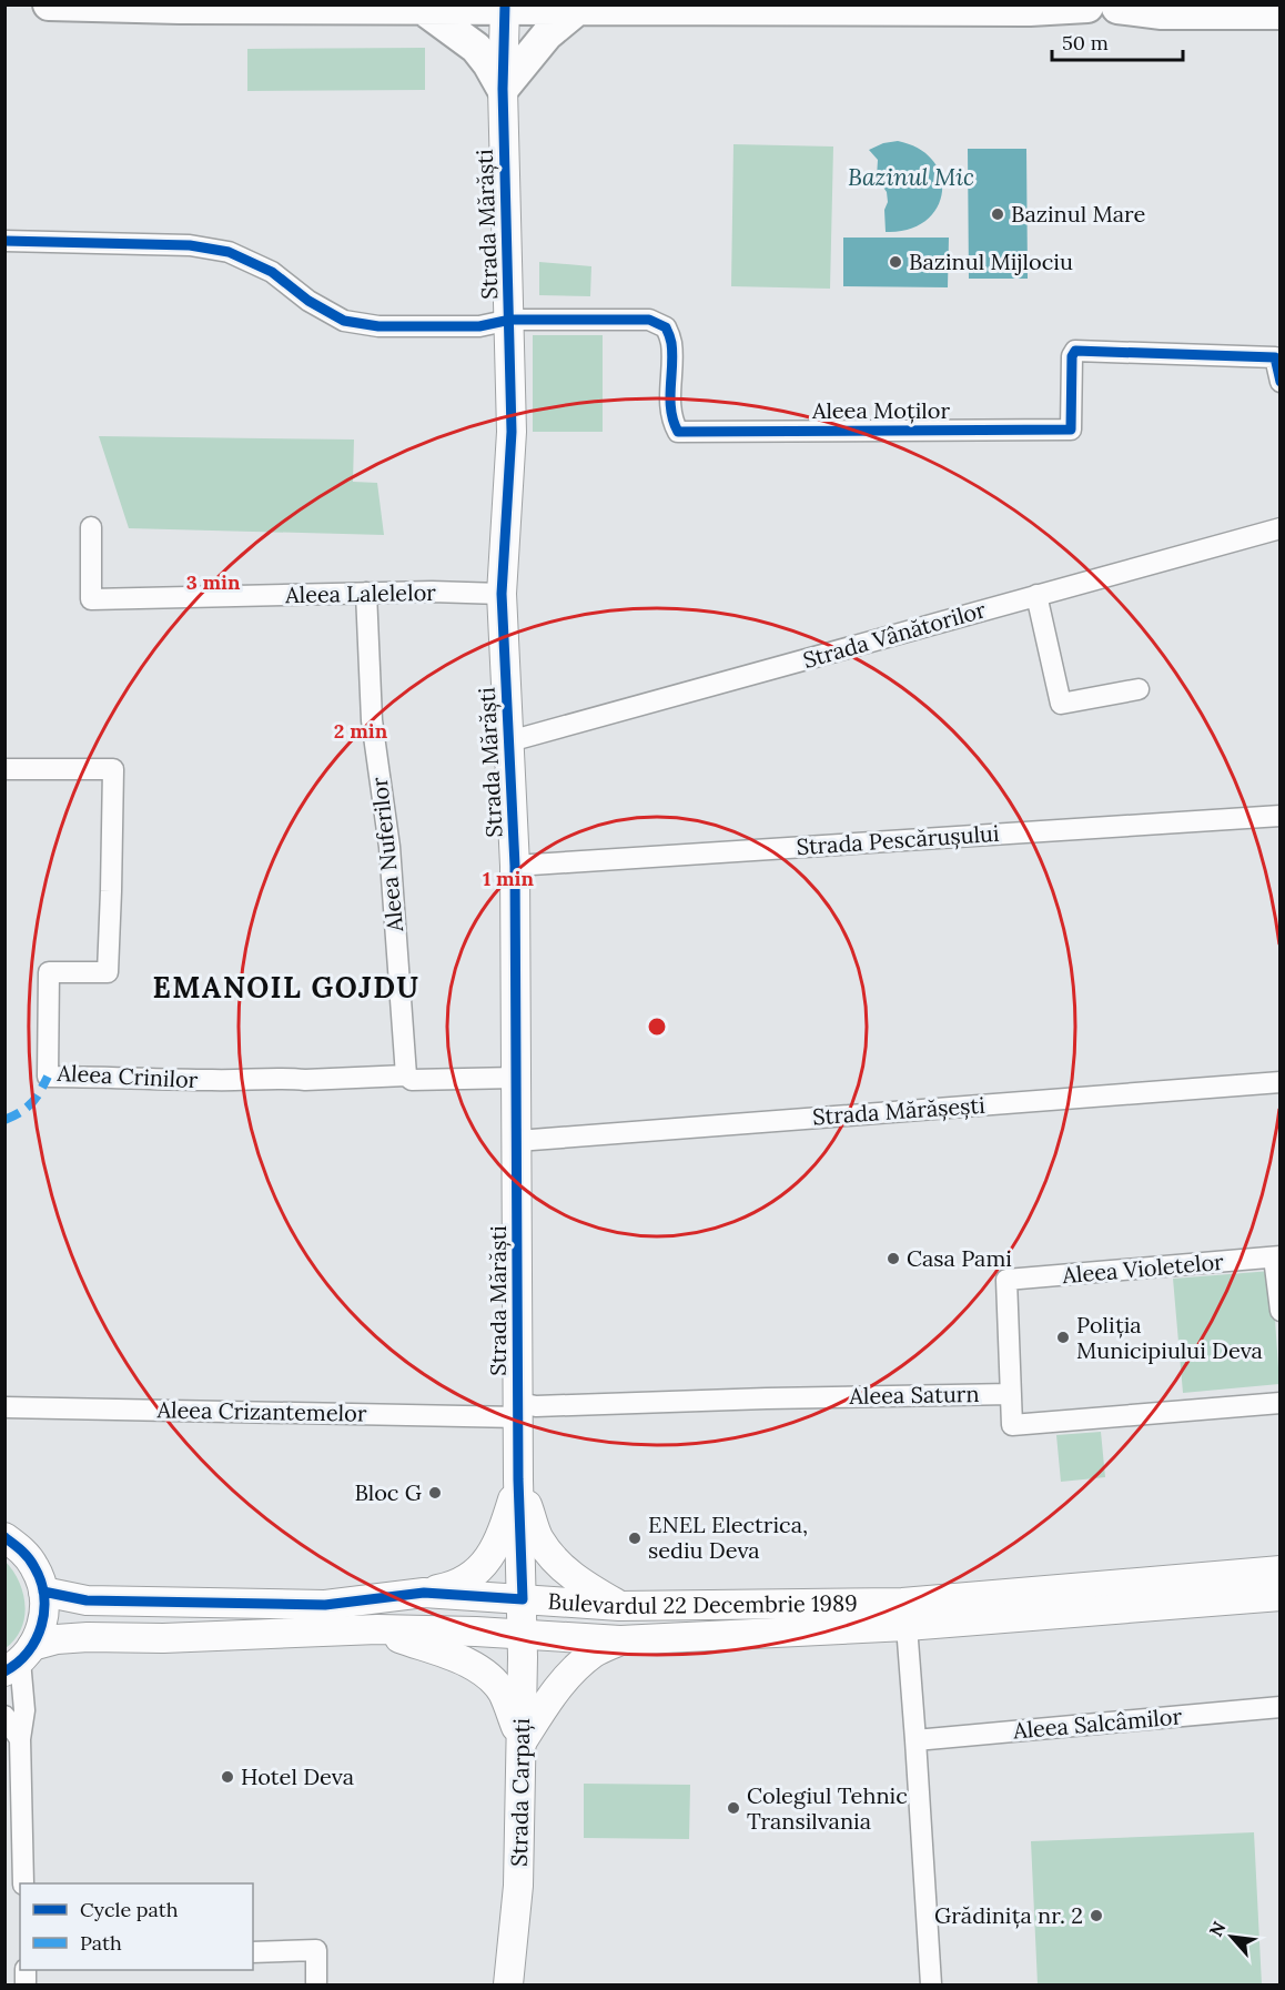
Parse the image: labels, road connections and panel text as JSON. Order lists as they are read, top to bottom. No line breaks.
{"streets":{"main road":["Strada Mărăști","Bulevardul 22 Decembrie 1989","Strada Carpați"],"street":["Aleea Moților","Aleea Lalelelor","Strada Vânătorilor","Strada Pescărușului","Aleea Nuferilor","Aleea Crinilor","Strada Mărășești","Aleea Violetelor","Aleea Saturn","Aleea Crizantemelor","Aleea Salcâmilor"]},"crossings":[["Strada Mărăști","Aleea Moților"],["Strada Mărăști","Aleea Lalelelor"],["Strada Mărăști","Strada Vânătorilor"],["Strada Mărăști","Strada Pescărușului"],["Strada Mărăști","Aleea Crinilor"],["Strada Mărăști","Strada Mărășești"],["Strada Mărăști","Aleea Saturn"],["Strada Mărăști","Aleea Crizantemelor"],["Strada Mărăști","Bulevardul 22 Decembrie 1989"],["Strada Mărăști","Strada Carpați"],["Aleea Lalelelor","Aleea Nuferilor"],["Aleea Nuferilor","Aleea Crinilor"],["Aleea Violetelor","Aleea Saturn"],["Aleea Saturn","Aleea Crizantemelor"],["Bulevardul 22 Decembrie 1989","Strada Carpați"]],"districts":["EMANOIL GOJDU"],"water":["Bazinul Mic"],"places":["Bazinul Mare","Bazinul Mijlociu","Casa Pami","Poliția Municipiului Deva","Bloc G","ENEL Electrica, sediu Deva","Hotel Deva","Colegiul Tehnic Transilvania","Grădinița nr. 2"],"legend":["Cycle path","Path"],"scale_bar":"50 m","north":"top left","rings":["3 min","2 min","1 min"]}
